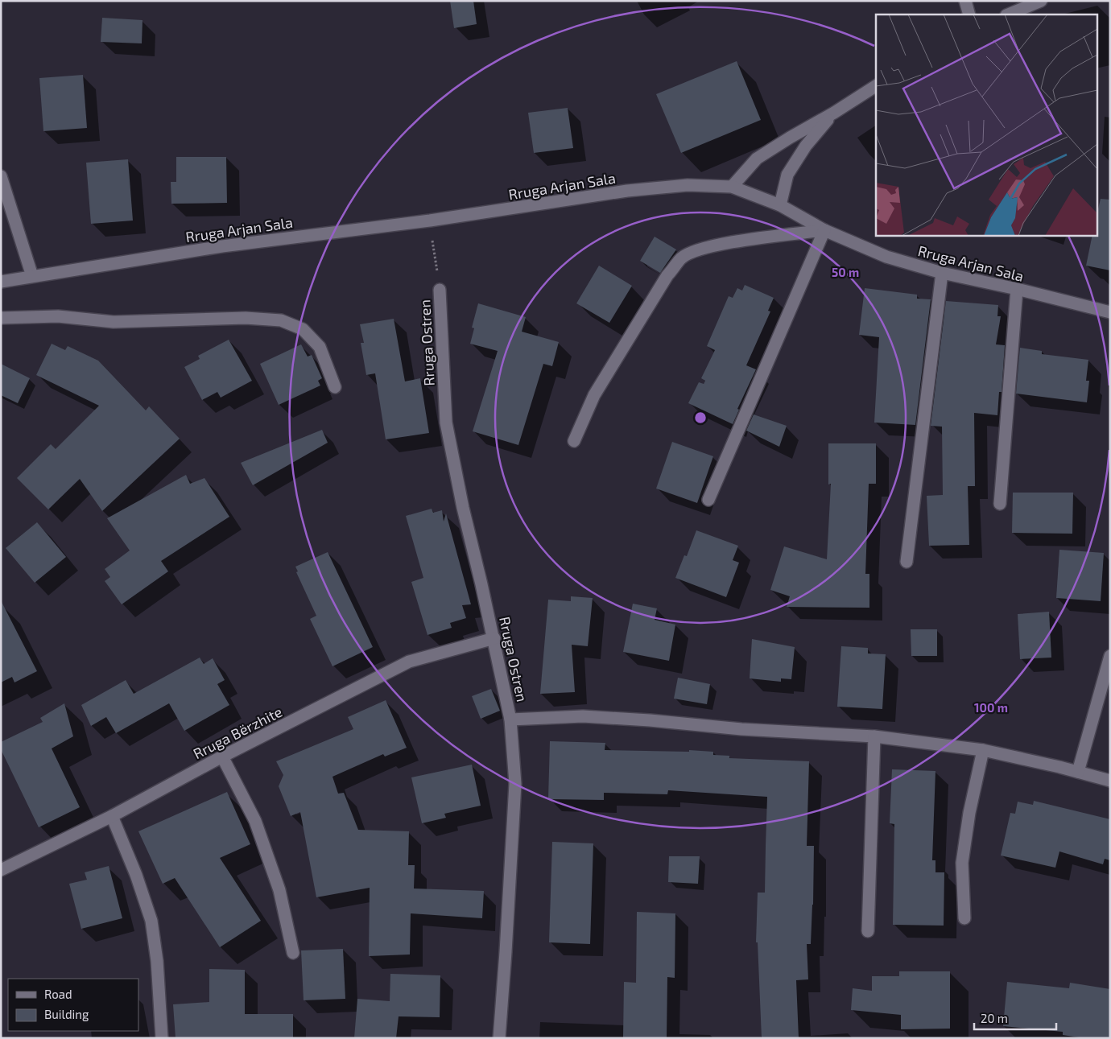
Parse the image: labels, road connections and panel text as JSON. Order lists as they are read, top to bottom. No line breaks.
{"streets":{"street":["Rruga Arjan Sala","Rruga Ostren","Rruga Bërzhite"]},"crossings":[["Rruga Ostren","Rruga Bërzhite"]],"legend":["Road","Building"],"scale_bar":"20 m","rings":["50 m","100 m"]}
